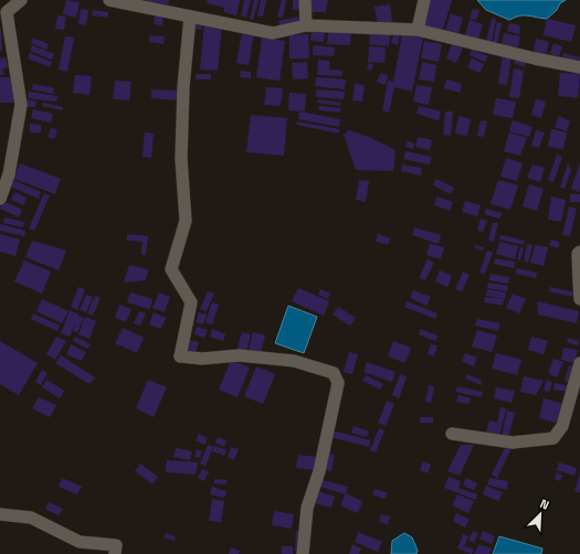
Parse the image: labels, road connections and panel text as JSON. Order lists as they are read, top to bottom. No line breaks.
{"north":"top right"}
